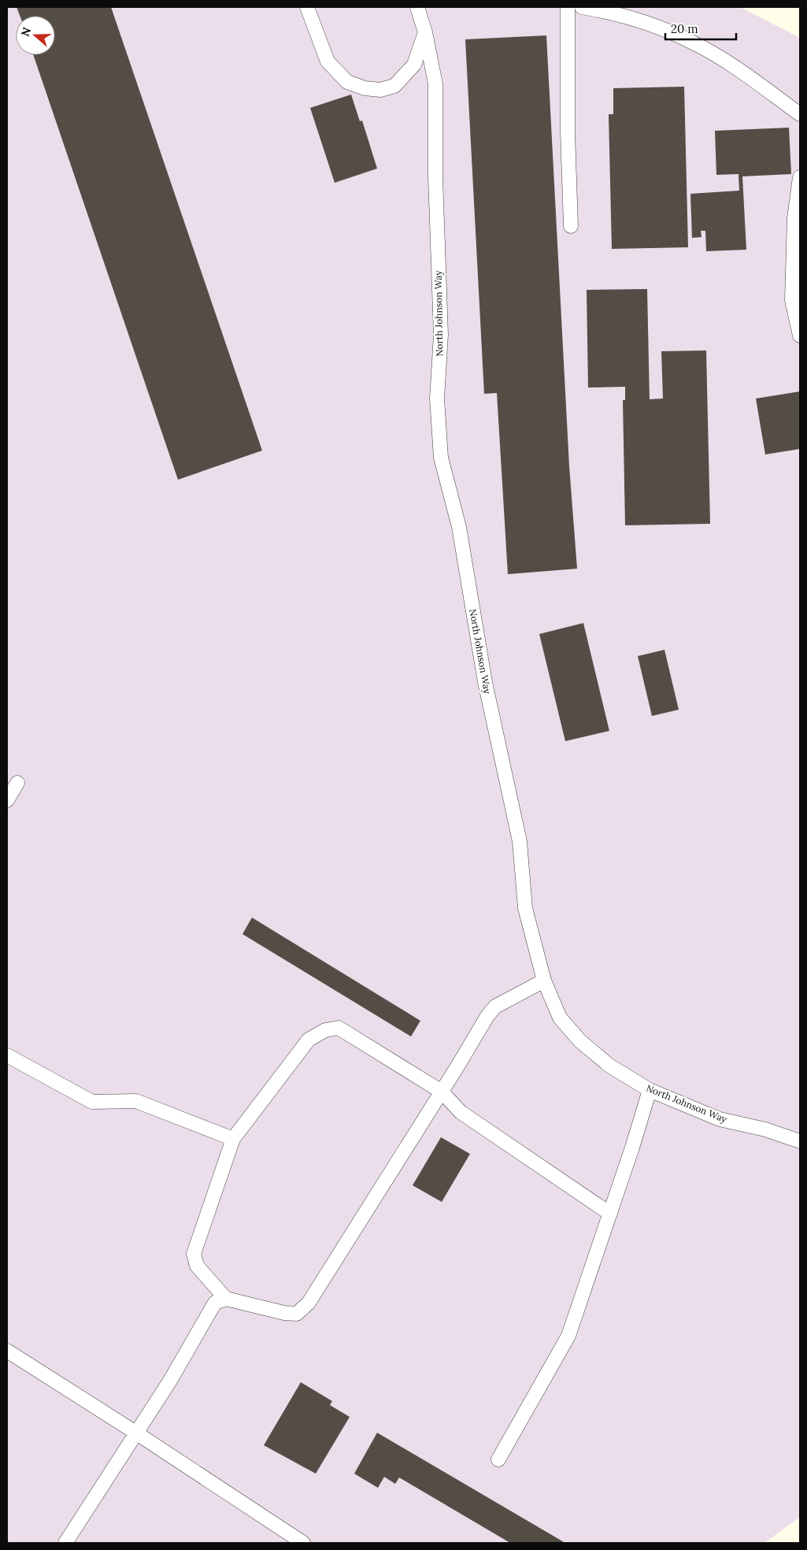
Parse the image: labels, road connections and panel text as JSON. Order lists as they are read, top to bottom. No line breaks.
{"streets":{"lane":["North Johnson Way"]},"scale_bar":"20 m","north":"left"}
